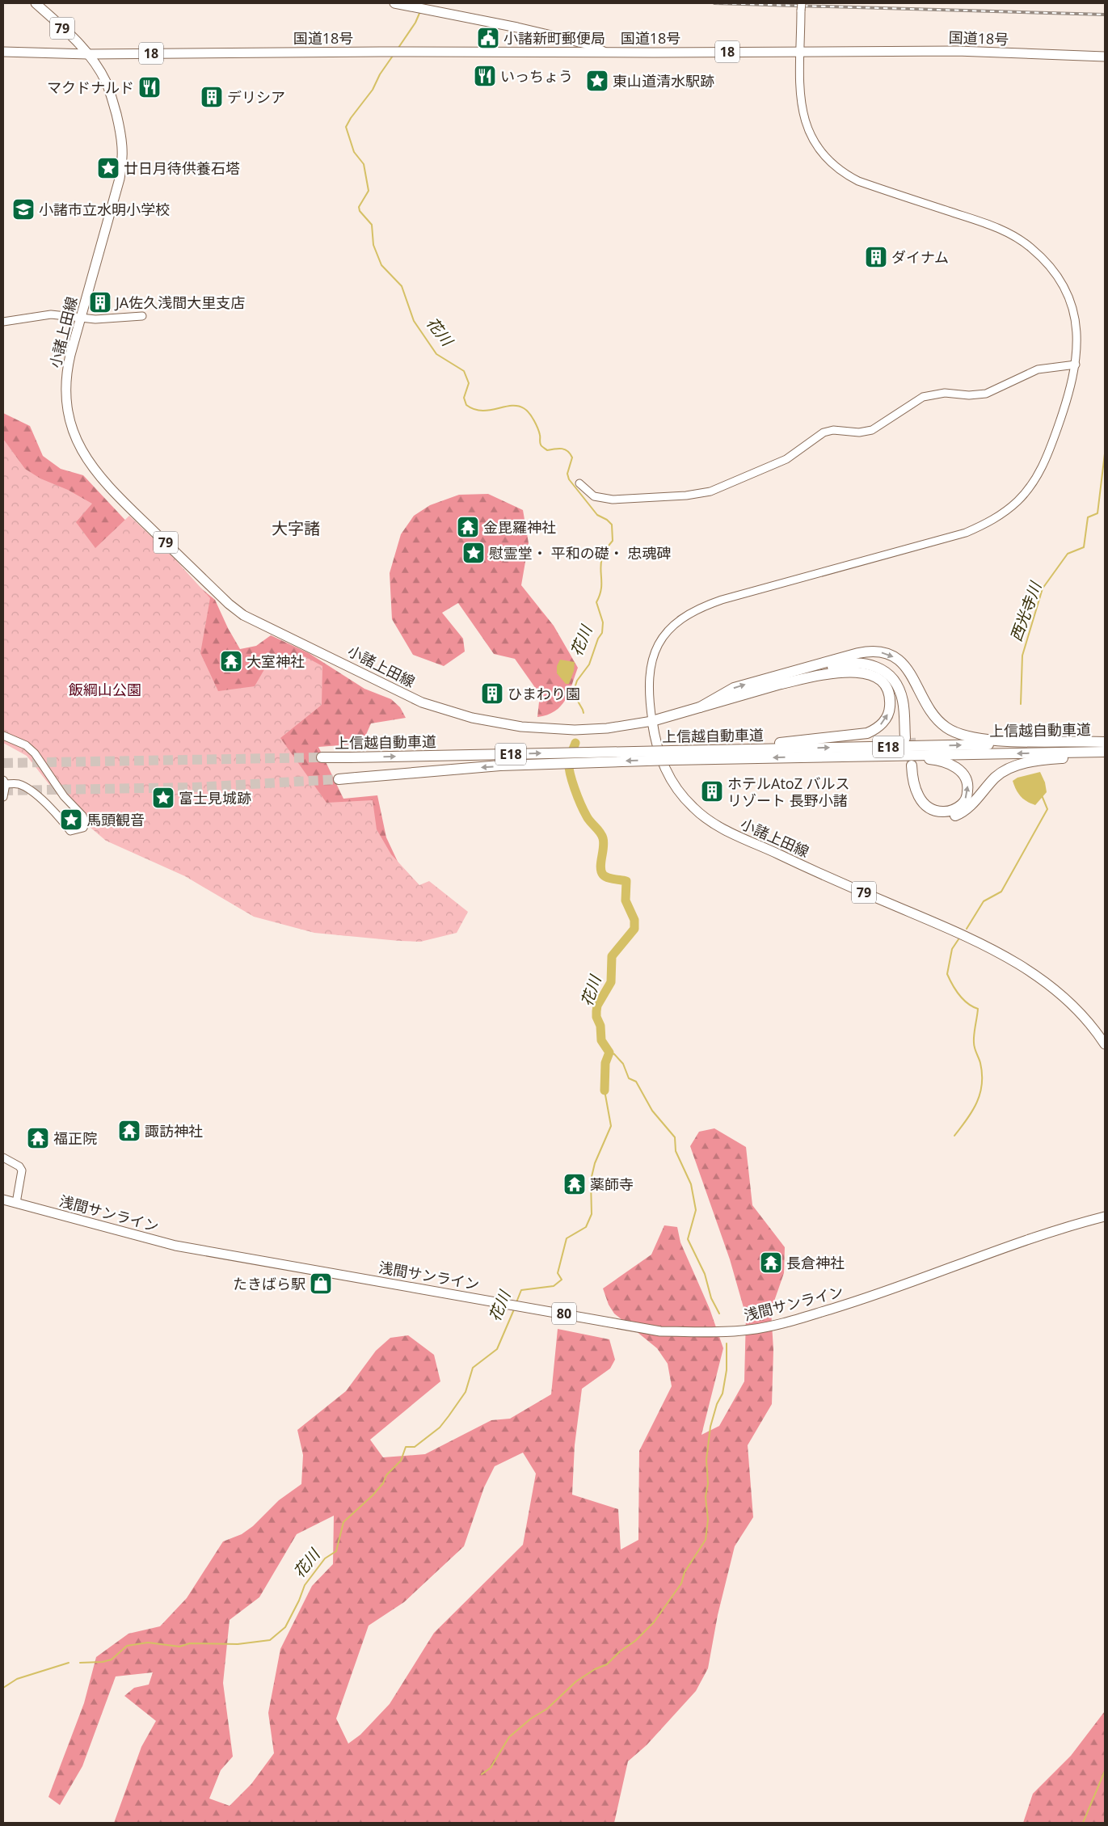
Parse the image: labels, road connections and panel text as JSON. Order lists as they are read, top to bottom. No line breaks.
{"streets":{"highway":["上信越自動車道","E18"],"main road":["79","国道18号","18","小諸上田線","浅間サンライン","80"]},"crossings":[["国道18号","小諸上田線"]],"districts":["大字諸"],"water":["花川","西光寺川"],"parks":["飯綱山公園"],"places":{"public building":["小諸新町郵便局"],"restaurant":["いっちょう","マクドナルド"],"place":["東山道清水駅跡","廿日月待供養石塔","慰霊堂・ 平和の礎・ 忠魂碑","富士見城跡","馬頭観音"],"building":["デリシア","ダイナム","JA佐久浅間大里支店","ひまわり園","ホテルAtoZ バルス リゾート 長野小諸"],"school or university":["小諸市立水明小学校"],"temple":["金毘羅神社","大室神社","諏訪神社","福正院","薬師寺","長倉神社"],"shop":["たきばら駅"]}}
